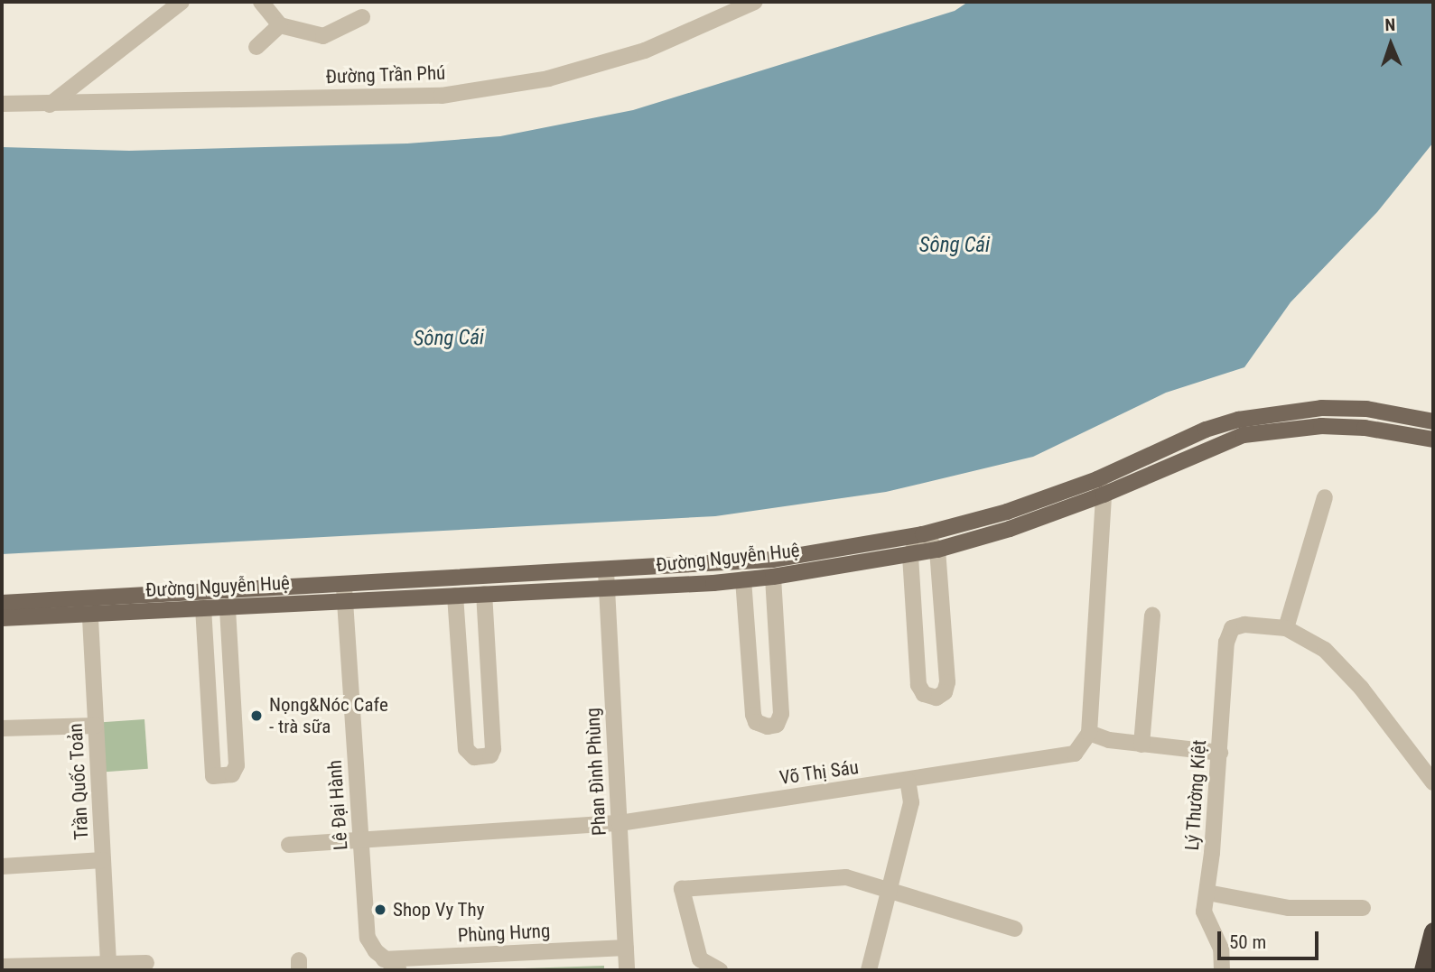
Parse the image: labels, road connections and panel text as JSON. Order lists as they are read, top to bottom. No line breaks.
{"streets":{"main road":["Đường Nguyễn Huệ"],"street":["Đường Trần Phú","Phan Đình Phùng","Võ Thị Sáu","Trần Quốc Toản","Lý Thường Kiệt","Lê Đại Hành","Phùng Hưng"]},"crossings":[["Đường Nguyễn Huệ","Phan Đình Phùng"],["Đường Nguyễn Huệ","Trần Quốc Toản"],["Đường Nguyễn Huệ","Lê Đại Hành"],["Phan Đình Phùng","Võ Thị Sáu"],["Phan Đình Phùng","Phùng Hưng"],["Võ Thị Sáu","Lê Đại Hành"],["Lê Đại Hành","Phùng Hưng"]],"water":["Sông Cái"],"places":["Nọng&Nóc Cafe - trà sữa","Shop Vy Thy"],"scale_bar":"50 m","north":"top"}
